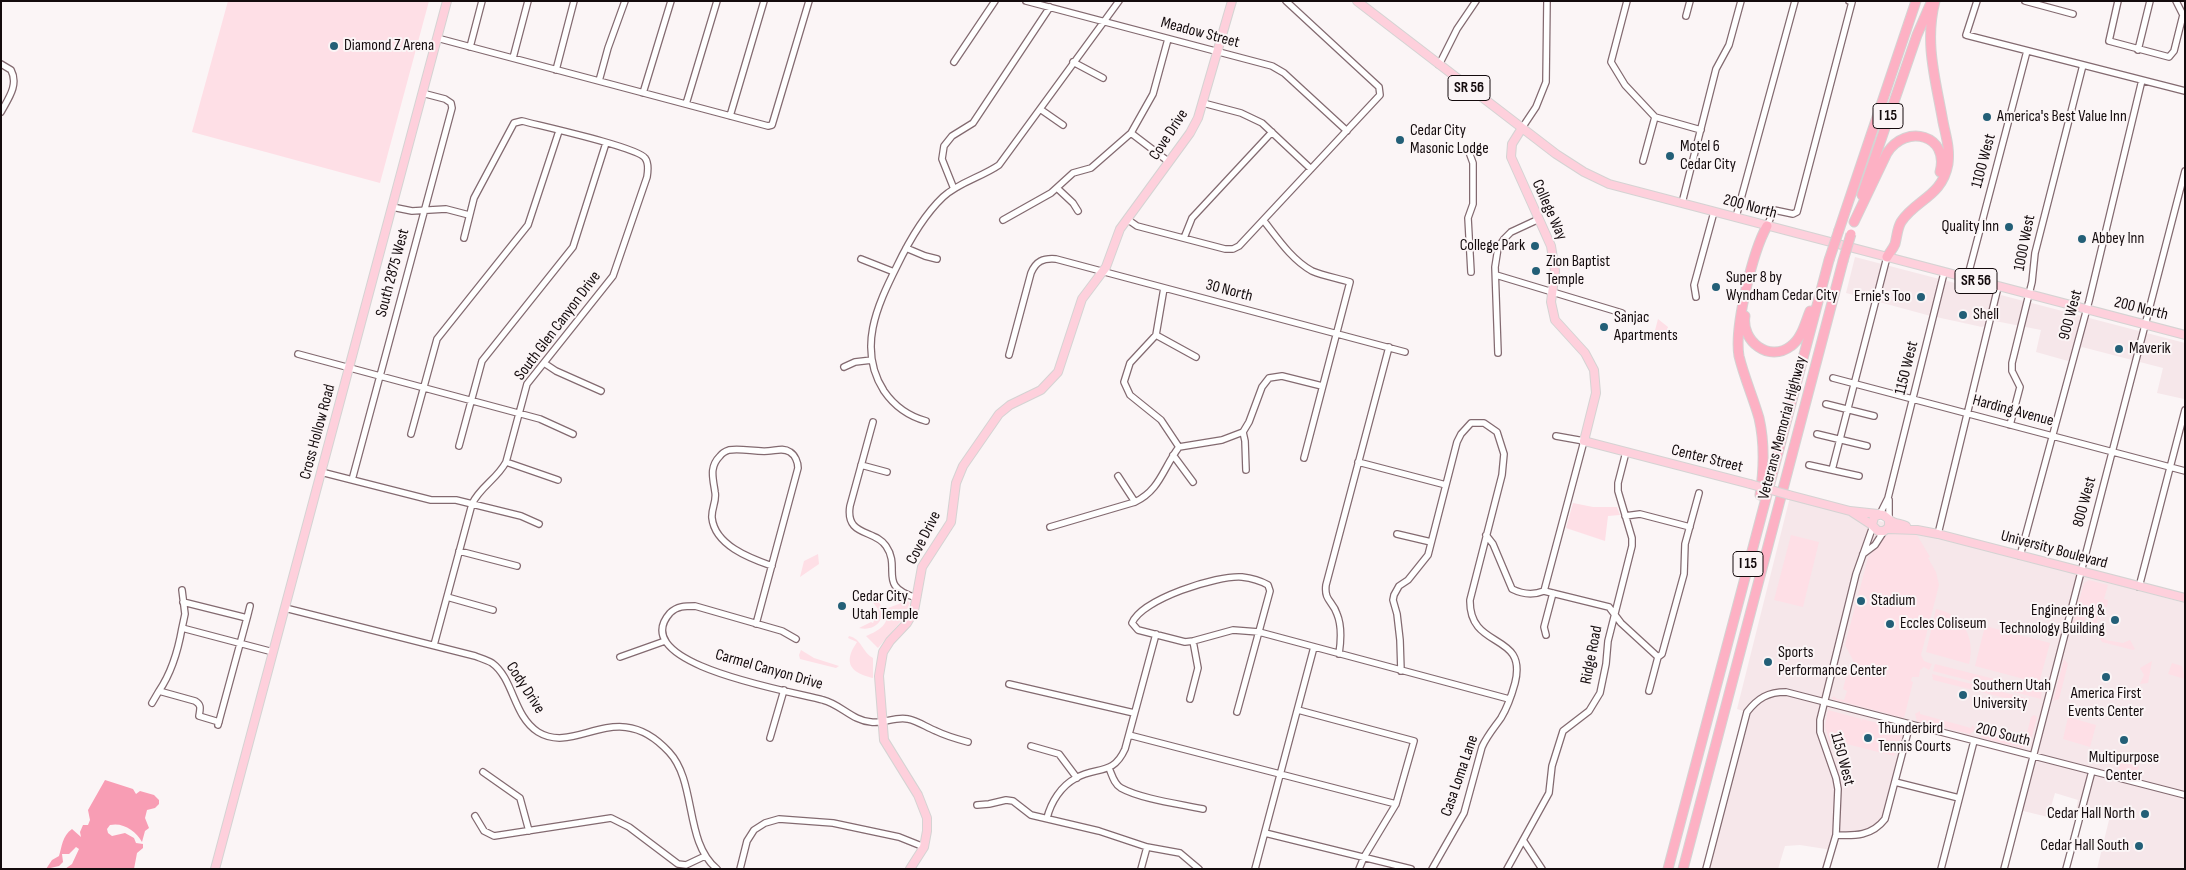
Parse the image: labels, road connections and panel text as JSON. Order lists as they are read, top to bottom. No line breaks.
{"streets":{"highway":["I 15","Veterans Memorial Highway"],"main road":["SR 56","Cove Drive","200 North","College Way","Cross Hollow Road","Center Street","University Boulevard"],"street":["Meadow Street","1100 West","1000 West","South 2875 West","30 North","900 West","South Glen Canyon Drive","1150 West","Harding Avenue","800 West","Ridge Road","Carmel Canyon Drive","Cody Drive","200 South","Casa Loma Lane"]},"crossings":[["Meadow Street","Cove Drive"],["Cove Drive","30 North"],["Cove Drive","Carmel Canyon Drive"],["1100 West","200 North"],["200 North","College Way"],["200 North","1000 West"],["200 North","900 West"],["200 North","1150 West"],["200 North","800 West"],["College Way","Center Street"],["1000 West","Harding Avenue"],["South 2875 West","Cross Hollow Road"],["900 West","Harding Avenue"],["900 West","University Boulevard"],["South Glen Canyon Drive","Cody Drive"],["1150 West","Harding Avenue"],["1150 West","Center Street"],["1150 West","University Boulevard"],["1150 West","200 South"],["Harding Avenue","800 West"],["Cross Hollow Road","Cody Drive"],["Center Street","University Boulevard"],["Center Street","Ridge Road"],["800 West","University Boulevard"],["800 West","200 South"]],"places":["Diamond Z Arena","America's Best Value Inn","Cedar City Masonic Lodge","Motel 6 Cedar City","Quality Inn","Abbey Inn","College Park","Zion Baptist Temple","Super 8 by Wyndham Cedar City","Ernie's Too","Shell","Sanjac Apartments","Maverik","Stadium","Cedar City Utah Temple","Engineering & Technology Building","Eccles Coliseum","Sports Performance Center","America First Events Center","Southern Utah University","Thunderbird Tennis Courts","Multipurpose Center","Cedar Hall North","Cedar Hall South"]}
